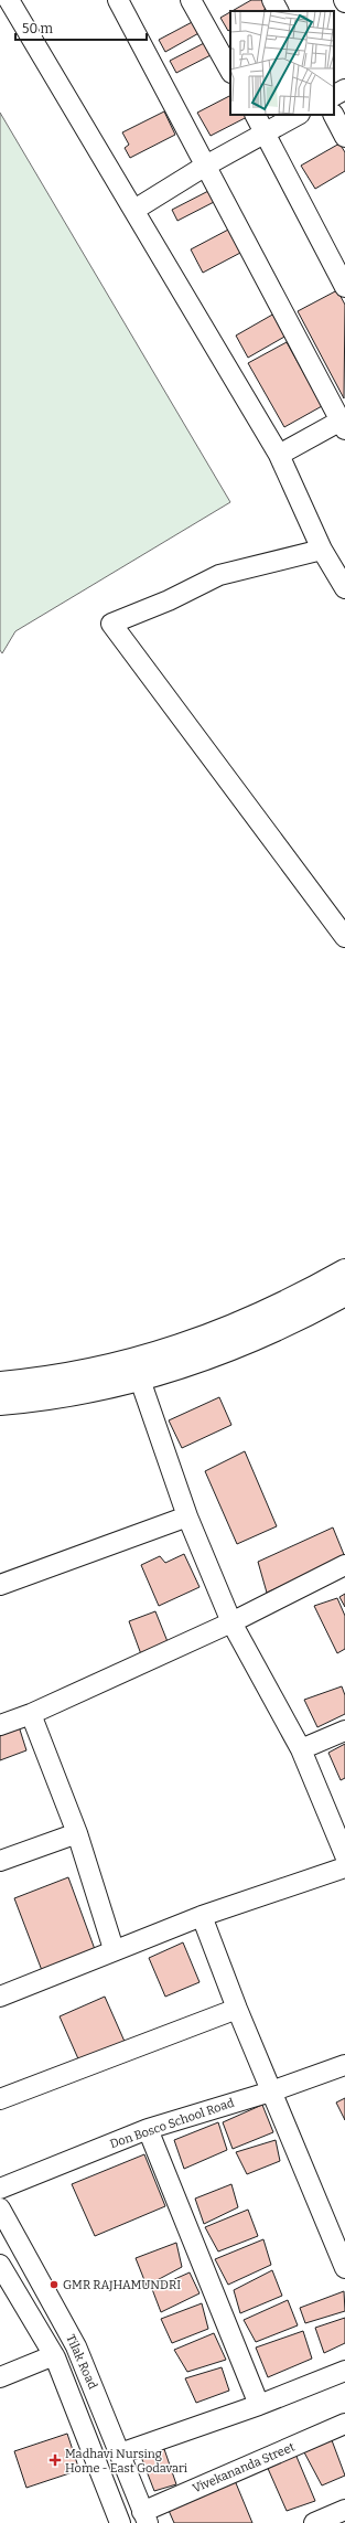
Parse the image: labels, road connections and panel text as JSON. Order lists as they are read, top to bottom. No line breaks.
{"streets":{"street":["Don Bosco School Road","Tilak Road","Vivekananda Street"]},"crossings":[["Tilak Road","Vivekananda Street"]],"places":{"other":["GMR RAJHAMUNDRI"],"health":["Madhavi Nursing Home - East Godavari"]},"scale_bar":"50 m"}
